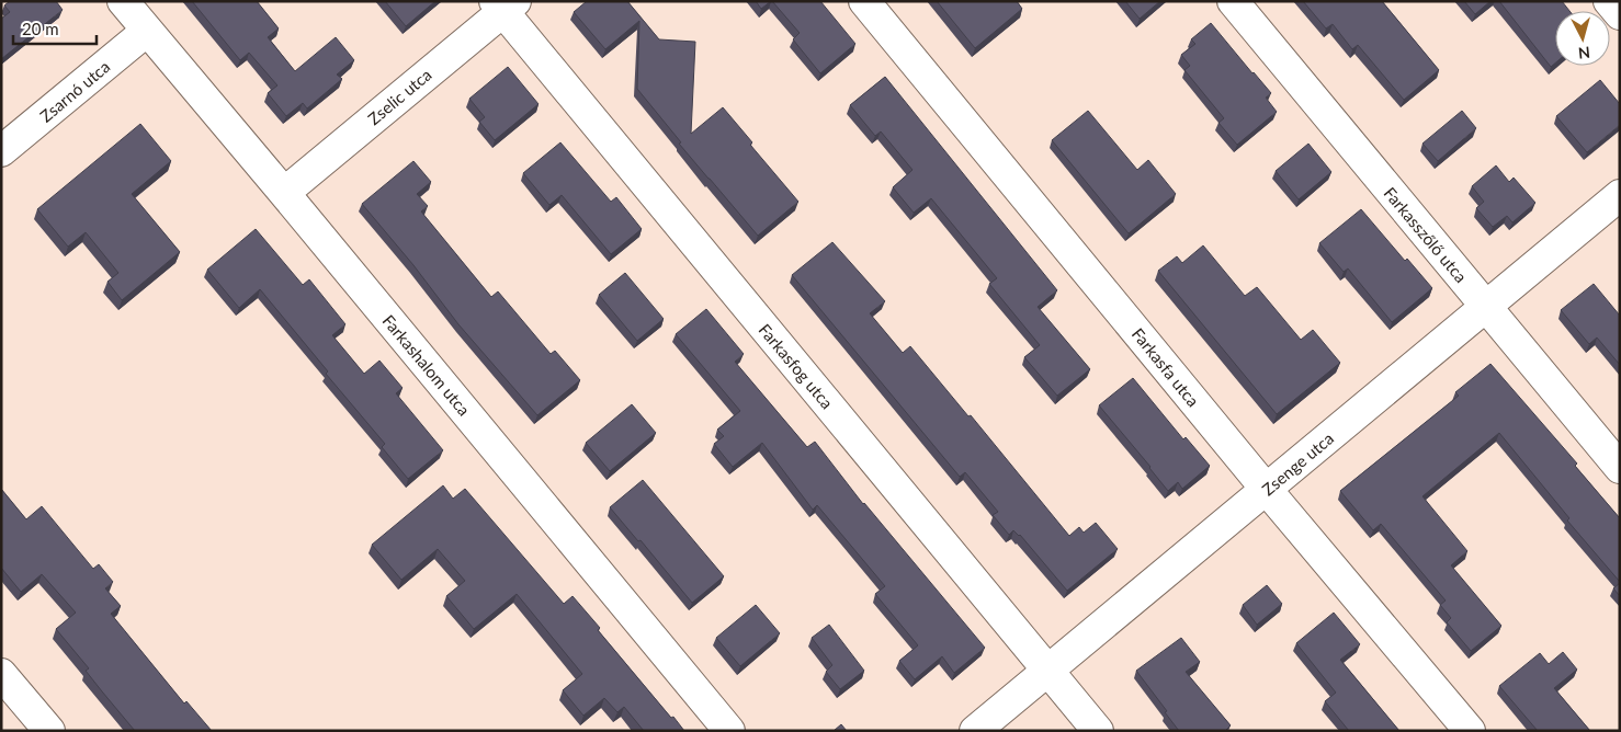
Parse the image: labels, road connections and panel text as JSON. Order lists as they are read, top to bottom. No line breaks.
{"streets":{"street":["Zsarnó utca","Zselic utca","Farkasszőlő utca","Farkashalom utca","Farkasfog utca","Farkasfa utca","Zsenge utca"]},"crossings":[["Zsarnó utca","Farkashalom utca"],["Zselic utca","Farkashalom utca"],["Zselic utca","Farkasfog utca"],["Farkasszőlő utca","Zsenge utca"],["Farkasfog utca","Zsenge utca"],["Farkasfa utca","Zsenge utca"]],"scale_bar":"20 m","north":"bottom"}
